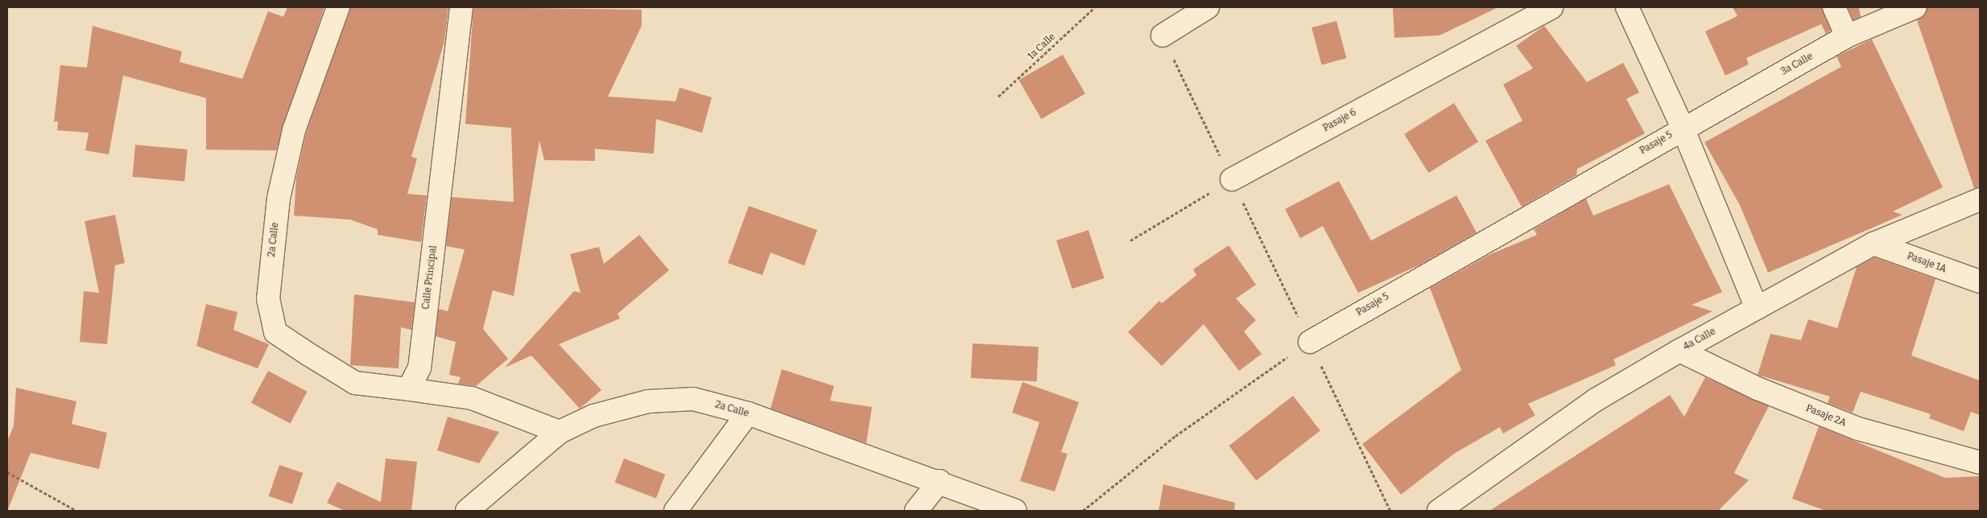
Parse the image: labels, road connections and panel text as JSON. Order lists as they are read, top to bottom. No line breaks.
{"streets":{"street":["3a Calle","Pasaje 6","Pasaje 5","2a Calle","Pasaje 1A","Calle Principal","4a Calle","Pasaje 2A"],"path":["1a Calle"]},"crossings":[["3a Calle","Pasaje 5"],["2a Calle","Calle Principal"],["Pasaje 1A","4a Calle"],["4a Calle","Pasaje 2A"]]}
